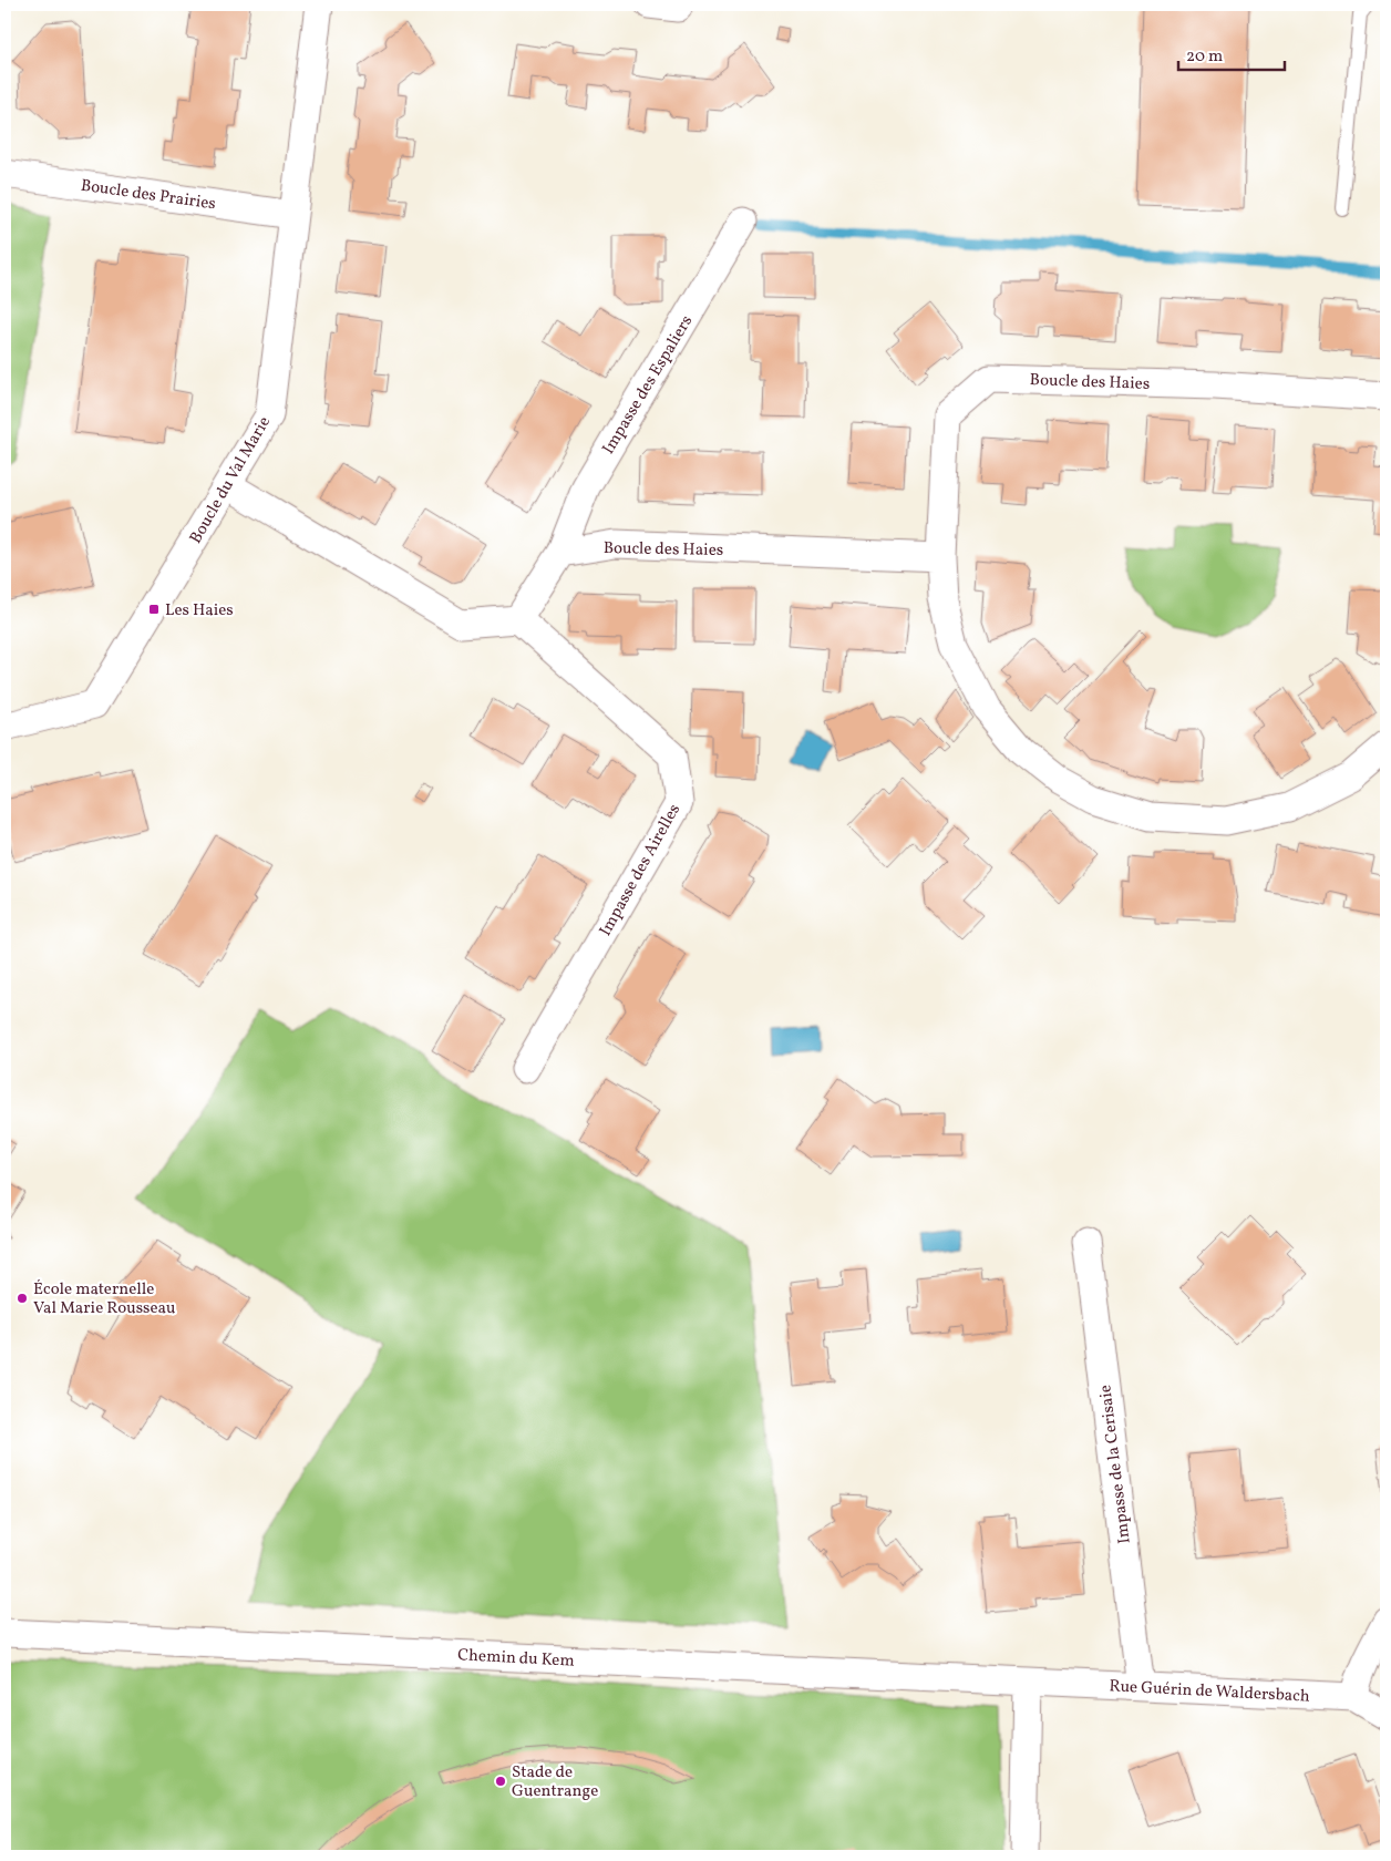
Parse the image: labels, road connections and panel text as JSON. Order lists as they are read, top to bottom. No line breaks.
{"streets":{"street":["Boucle des Prairies","Boucle des Haies","Impasse des Espaliers","Boucle du Val Marie","Impasse des Airelles","Impasse de la Cerisaie","Chemin du Kem","Rue Guérin de Waldersbach"]},"crossings":[["Boucle des Prairies","Boucle du Val Marie"],["Boucle des Haies","Impasse des Espaliers"],["Impasse de la Cerisaie","Rue Guérin de Waldersbach"],["Chemin du Kem","Rue Guérin de Waldersbach"]],"places":{"transit":["Les Haies"],"other":["École maternelle Val Marie Rousseau","Stade de Guentrange"]},"scale_bar":"20 m"}
